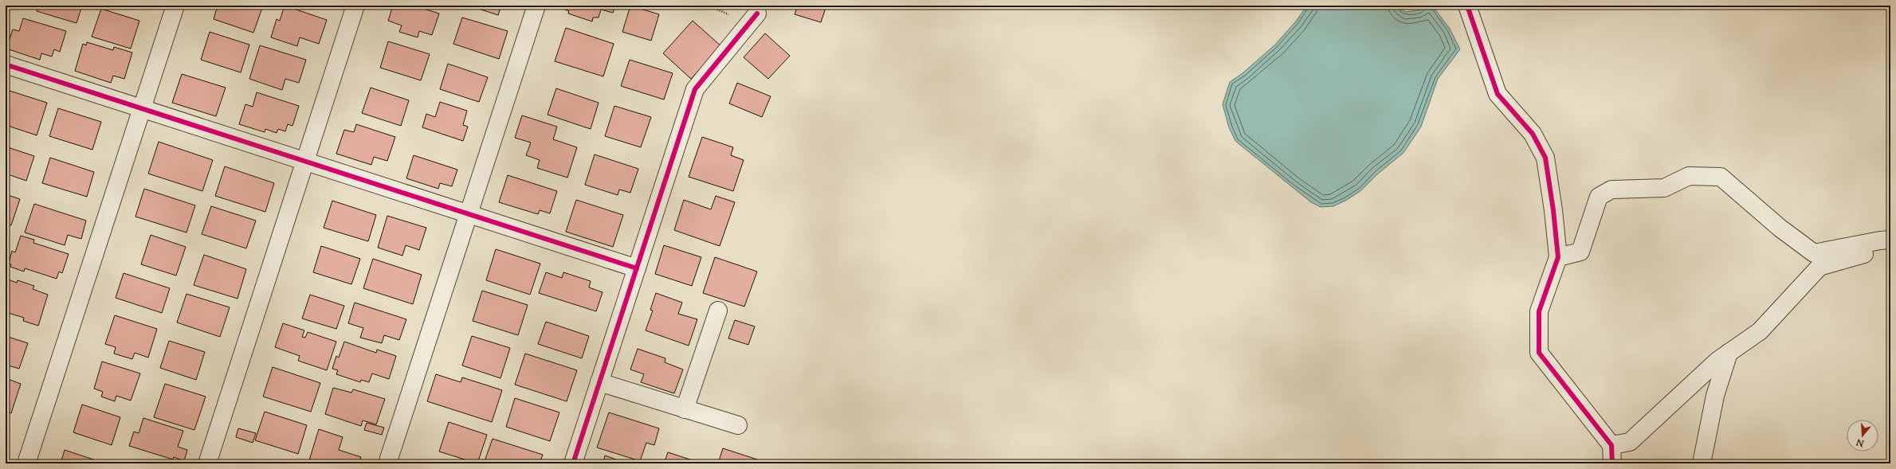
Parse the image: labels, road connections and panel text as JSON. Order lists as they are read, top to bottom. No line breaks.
{"north":"bottom"}
